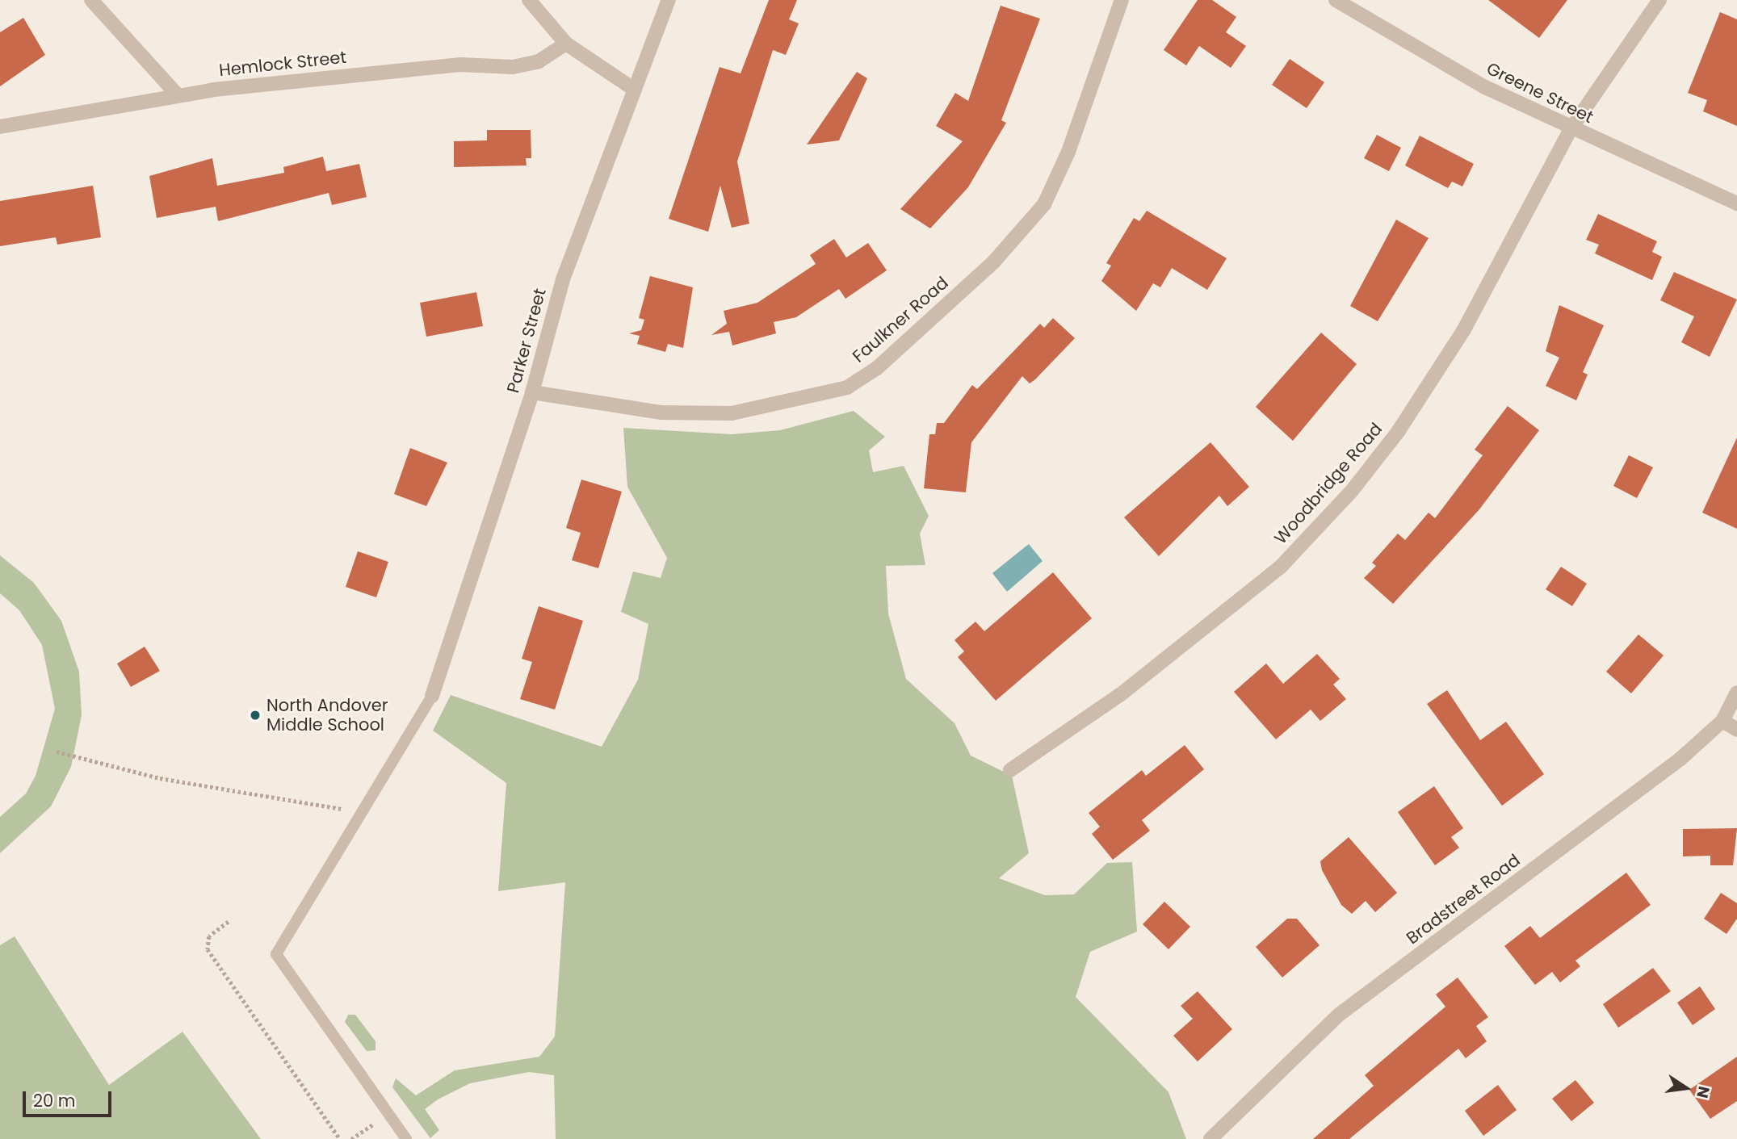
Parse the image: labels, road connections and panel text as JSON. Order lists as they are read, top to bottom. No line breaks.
{"streets":{"street":["Hemlock Street","Greene Street","Faulkner Road","Parker Street","Woodbridge Road","Bradstreet Road"]},"crossings":[["Greene Street","Woodbridge Road"],["Faulkner Road","Parker Street"]],"places":["North Andover Middle School"],"scale_bar":"20 m","north":"right"}
